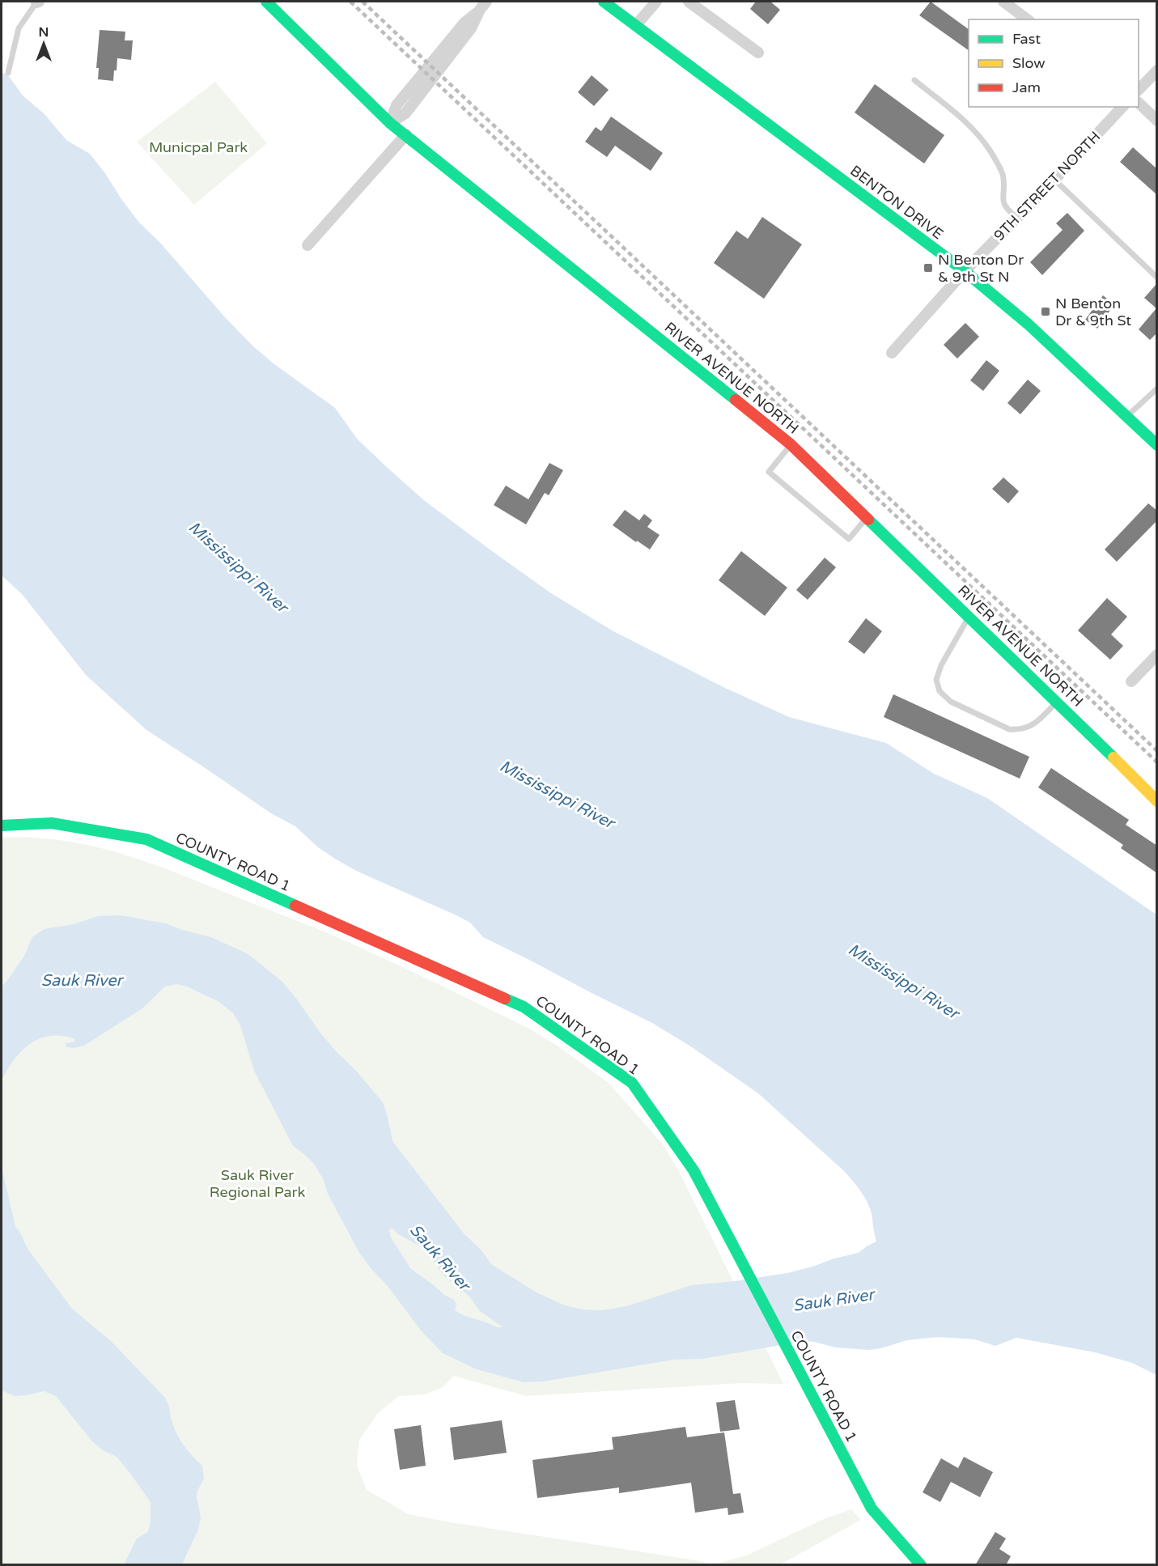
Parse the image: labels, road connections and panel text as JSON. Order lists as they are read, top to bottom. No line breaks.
{"streets":{"street":["9TH STREET NORTH","BENTON DRIVE","RIVER AVENUE NORTH","COUNTY ROAD 1"]},"crossings":[["9TH STREET NORTH","BENTON DRIVE"]],"water":["Mississippi River","Sauk River"],"parks":["Municpal Park","Sauk River Regional Park"],"places":{"transit":["N Benton Dr & 9th St N","N Benton Dr & 9th St"]},"legend":["Fast","Slow","Jam"],"north":"top"}
